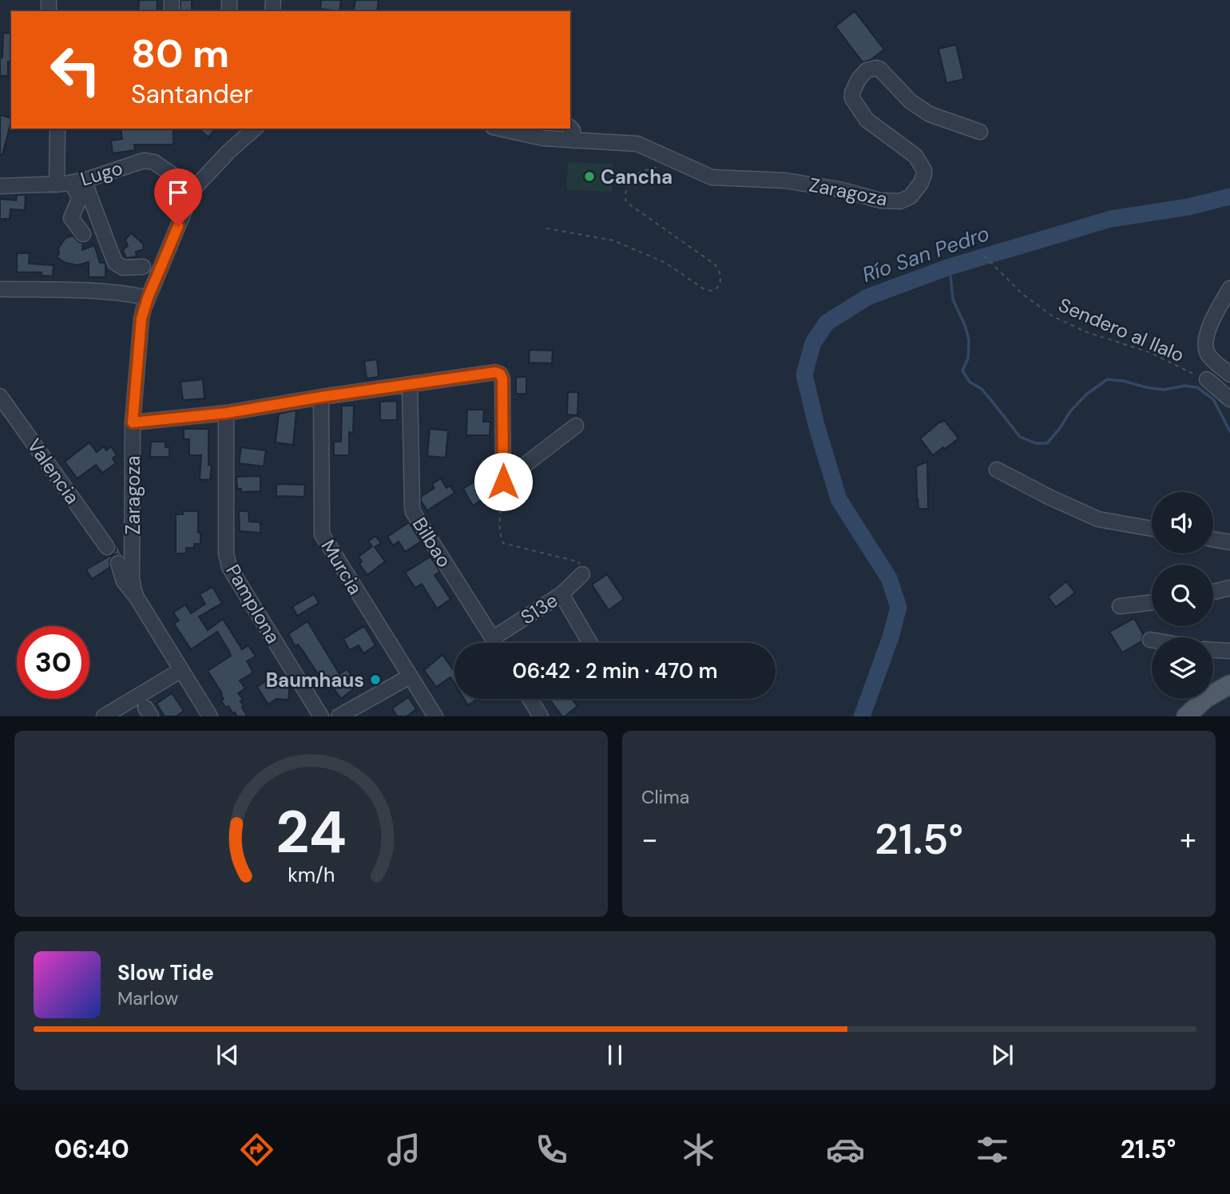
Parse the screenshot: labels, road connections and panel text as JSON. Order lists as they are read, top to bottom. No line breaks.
{"streets":{"street":["Lugo","Zaragoza","Valencia","Bilbao","Murcia","Pamplona","S13e"],"path":["Sendero al Ilalo"]},"crossings":[["Lugo","Zaragoza"],["Bilbao","S13e"]],"water":["Río San Pedro"],"places":["Cancha","Baumhaus"],"page":{"turn":["80 m","Santander"],"limit":"30","trip":"06:42 · 2 min · 470 m","tile":"Clima","heat":["−","21.5°","+"],"song":["Slow Tide","Marlow"],"tabs":["06:40","21.5°"],"gauge":["24","km/h"]}}
